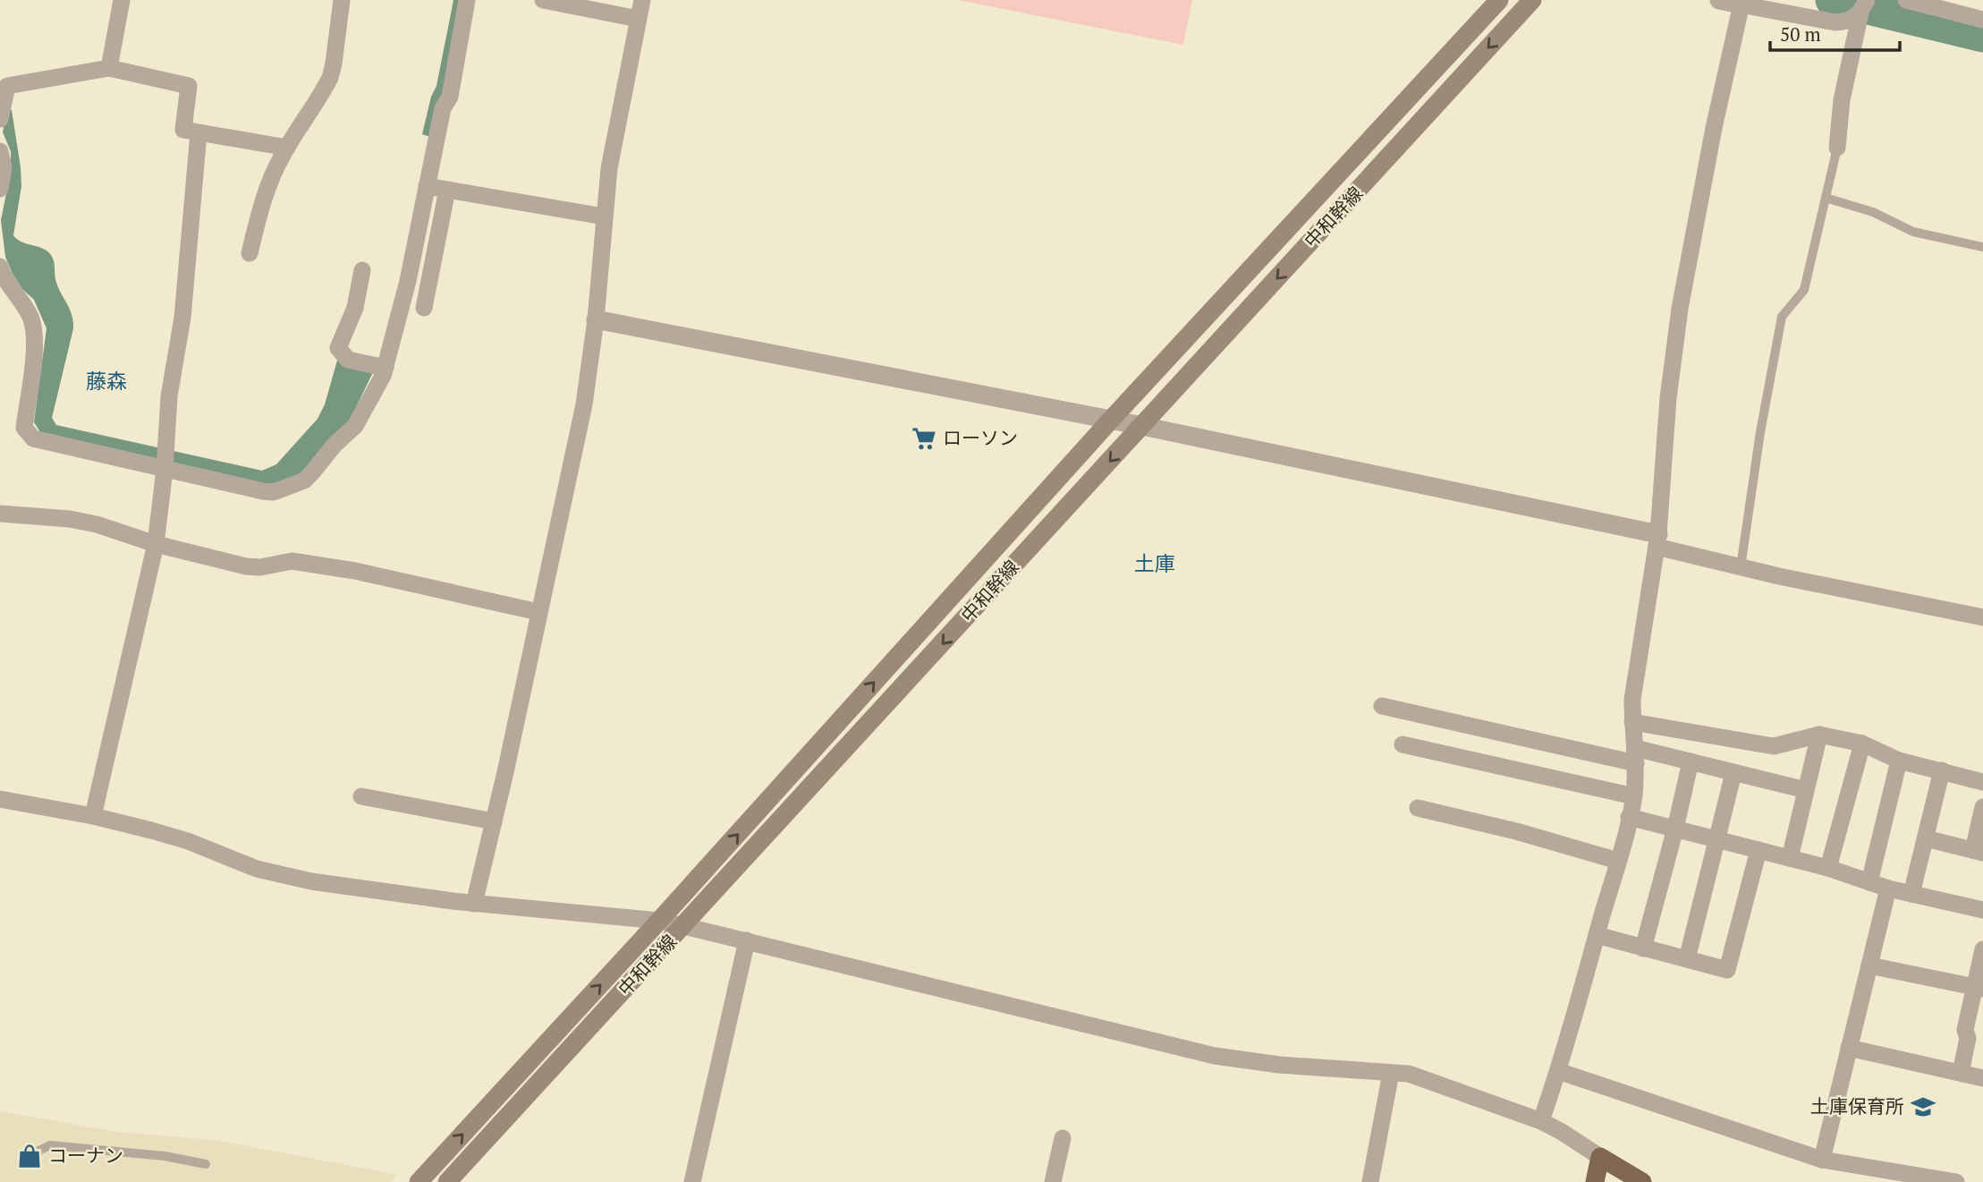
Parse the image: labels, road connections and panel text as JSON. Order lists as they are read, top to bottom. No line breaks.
{"streets":{"main road":["中和幹線"]},"districts":["藤森","土庫"],"places":{"supermarket":["ローソン"],"school or university":["土庫保育所"],"shop":["コーナン"]},"scale_bar":"50 m"}
